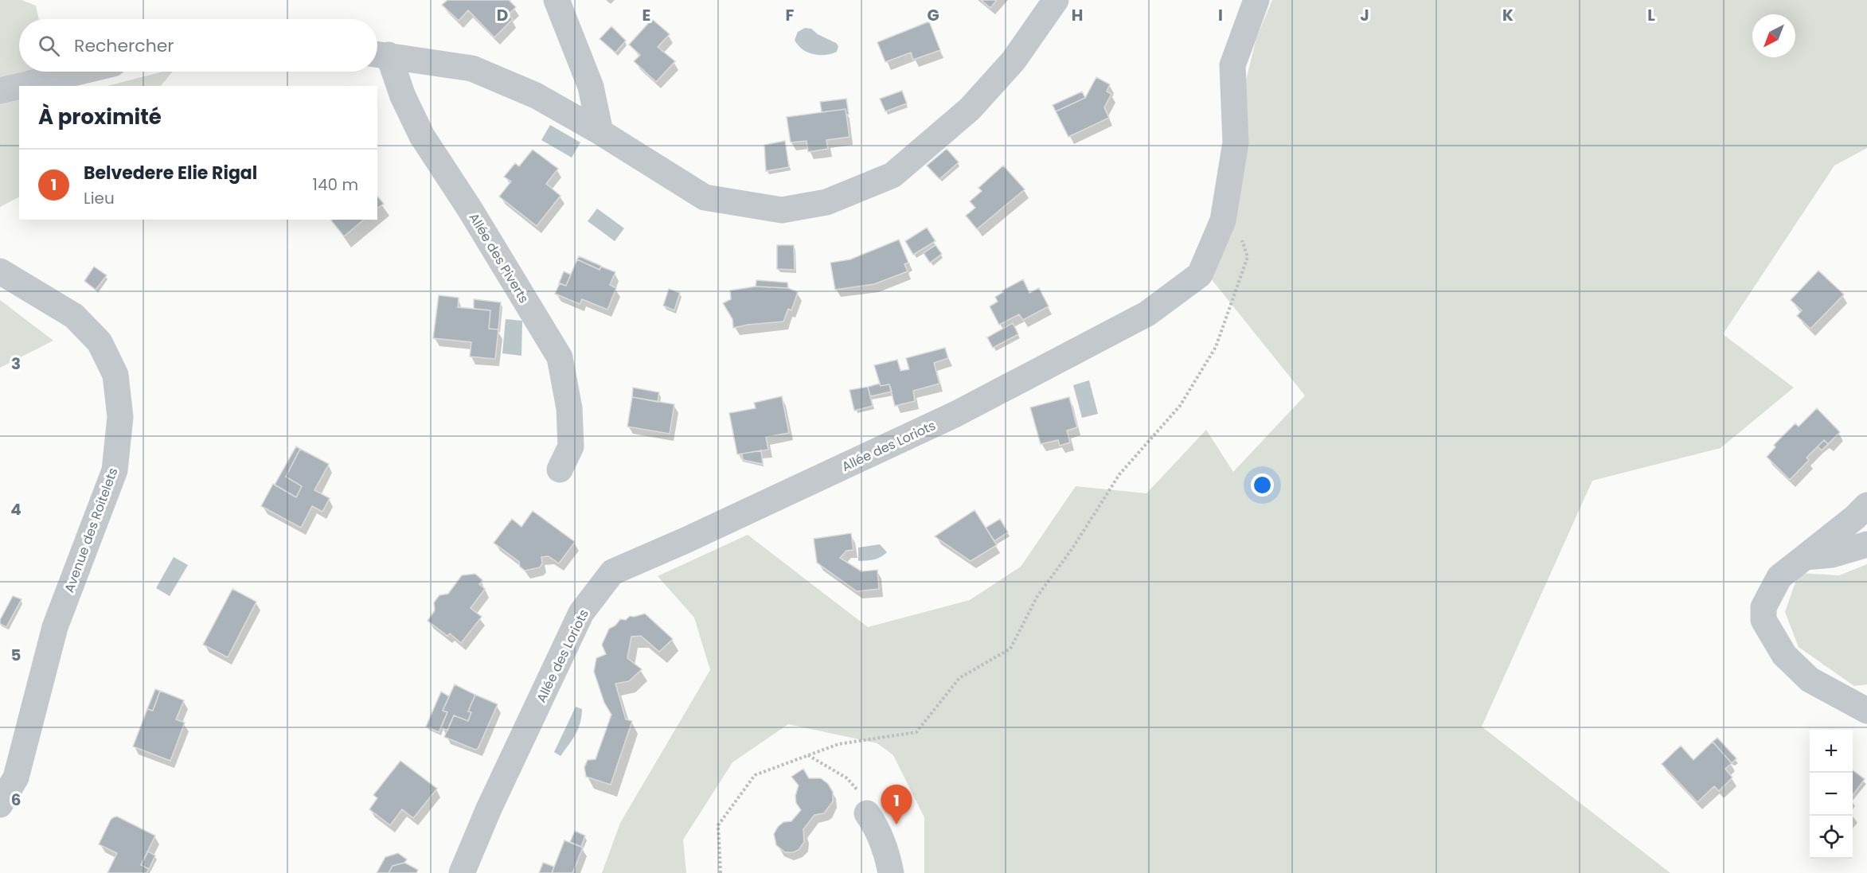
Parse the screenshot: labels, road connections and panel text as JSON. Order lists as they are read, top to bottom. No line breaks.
{"streets":{"street":["Allée des Piverts","Allée des Loriots","Avenue des Roitelets"]},"north":"bottom left","page":{"search":"Rechercher","heading":"À proximité","list":[{"mark":"1","name":"Belvedere Elie Rigal","note":"Lieu","value":"140 m"}],"map_buttons":["+","−"],"pins":"1"},"grid":{"columns":["D","E","F","G","H","I","J","K","L"],"rows":["3","4","5","6"]}}
